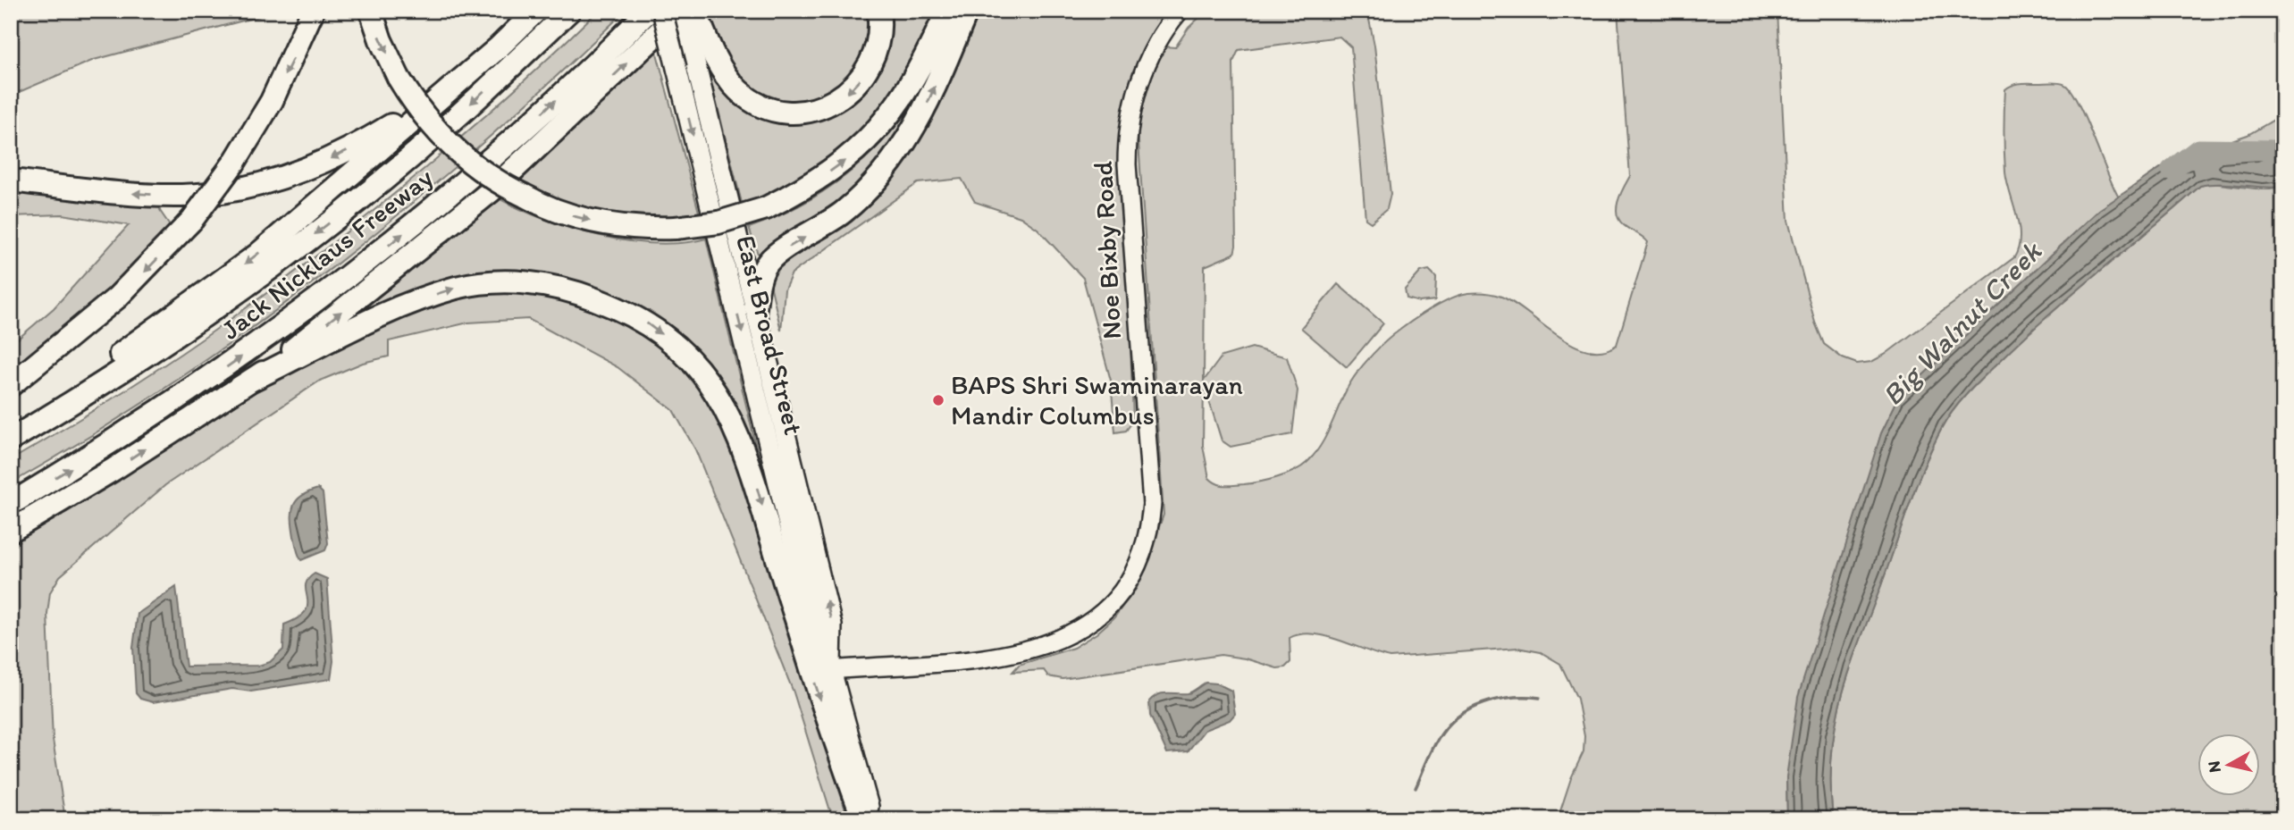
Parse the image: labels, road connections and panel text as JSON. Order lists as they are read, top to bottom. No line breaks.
{"streets":{"highway":["Jack Nicklaus Freeway"],"main road":["East Broad Street"],"street":["Noe Bixby Road"]},"crossings":[["Noe Bixby Road","East Broad Street"]],"water":["Big Walnut Creek"],"places":["BAPS Shri Swaminarayan Mandir Columbus"],"north":"left"}
